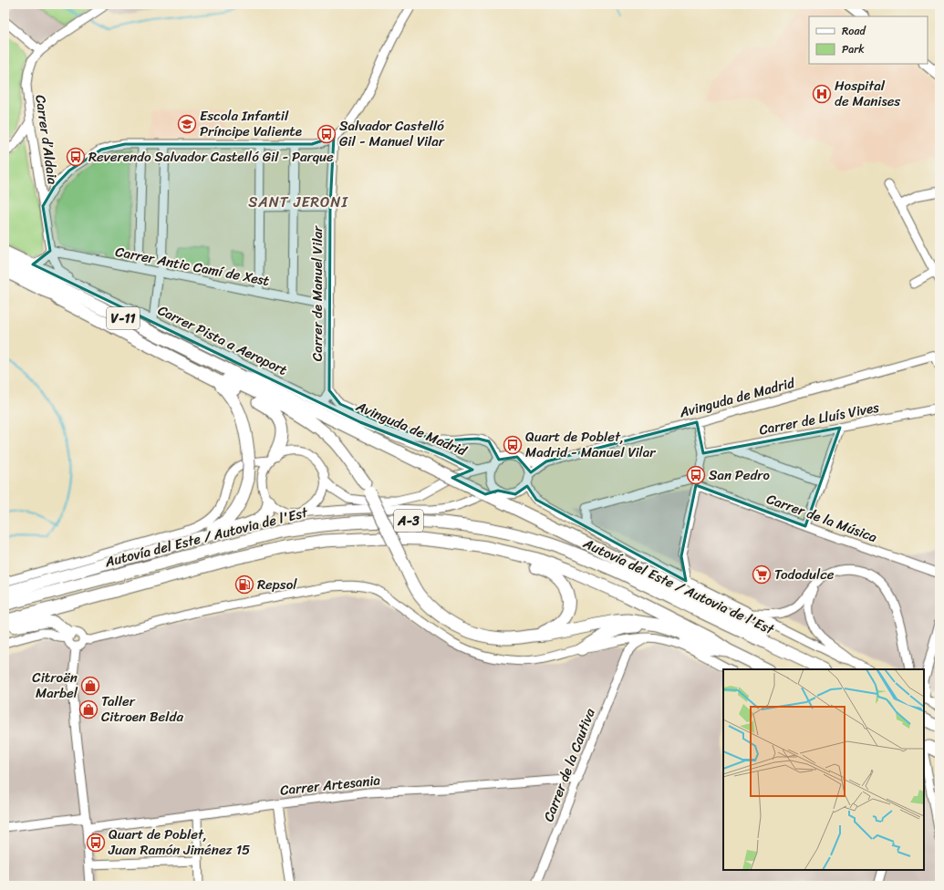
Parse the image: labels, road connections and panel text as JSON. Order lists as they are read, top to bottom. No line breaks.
{"streets":{"highway":["V-11","A-3","Autovía del Este / Autovia de l'Est"],"street":["Carrer d’Aldaia","Carrer Antic Camí de Xest","Carrer de Manuel Vilar","Carrer Pista a Aeroport","Avinguda de Madrid","Carrer de Lluís Vives","Carrer de la Música","Carrer de la Cautiva","Carrer Artesania"]},"crossings":[["Carrer d’Aldaia","Carrer Antic Camí de Xest"],["Carrer d’Aldaia","Carrer Pista a Aeroport"],["Carrer Antic Camí de Xest","Carrer de Manuel Vilar"],["Carrer de Manuel Vilar","Avinguda de Madrid"],["Carrer Pista a Aeroport","Avinguda de Madrid"],["Carrer de la Cautiva","Carrer Artesania"]],"districts":["SANT JERONI"],"places":{"hospital":["Hospital de Manises"],"school or university":["Escola Infantil Príncipe Valiente"],"bus stop":["Salvador Castelló Gil - Manuel Vilar","Reverendo Salvador Castelló Gil - Parque","Quart de Poblet, Madrid - Manuel Vilar","San Pedro","Quart de Poblet, Juan Ramón Jiménez 15"],"supermarket":["Tododulce"],"fuel station":["Repsol"],"shop":["Citroën Marbel","Taller Citroen Belda"]},"legend":["Road","Park"]}
